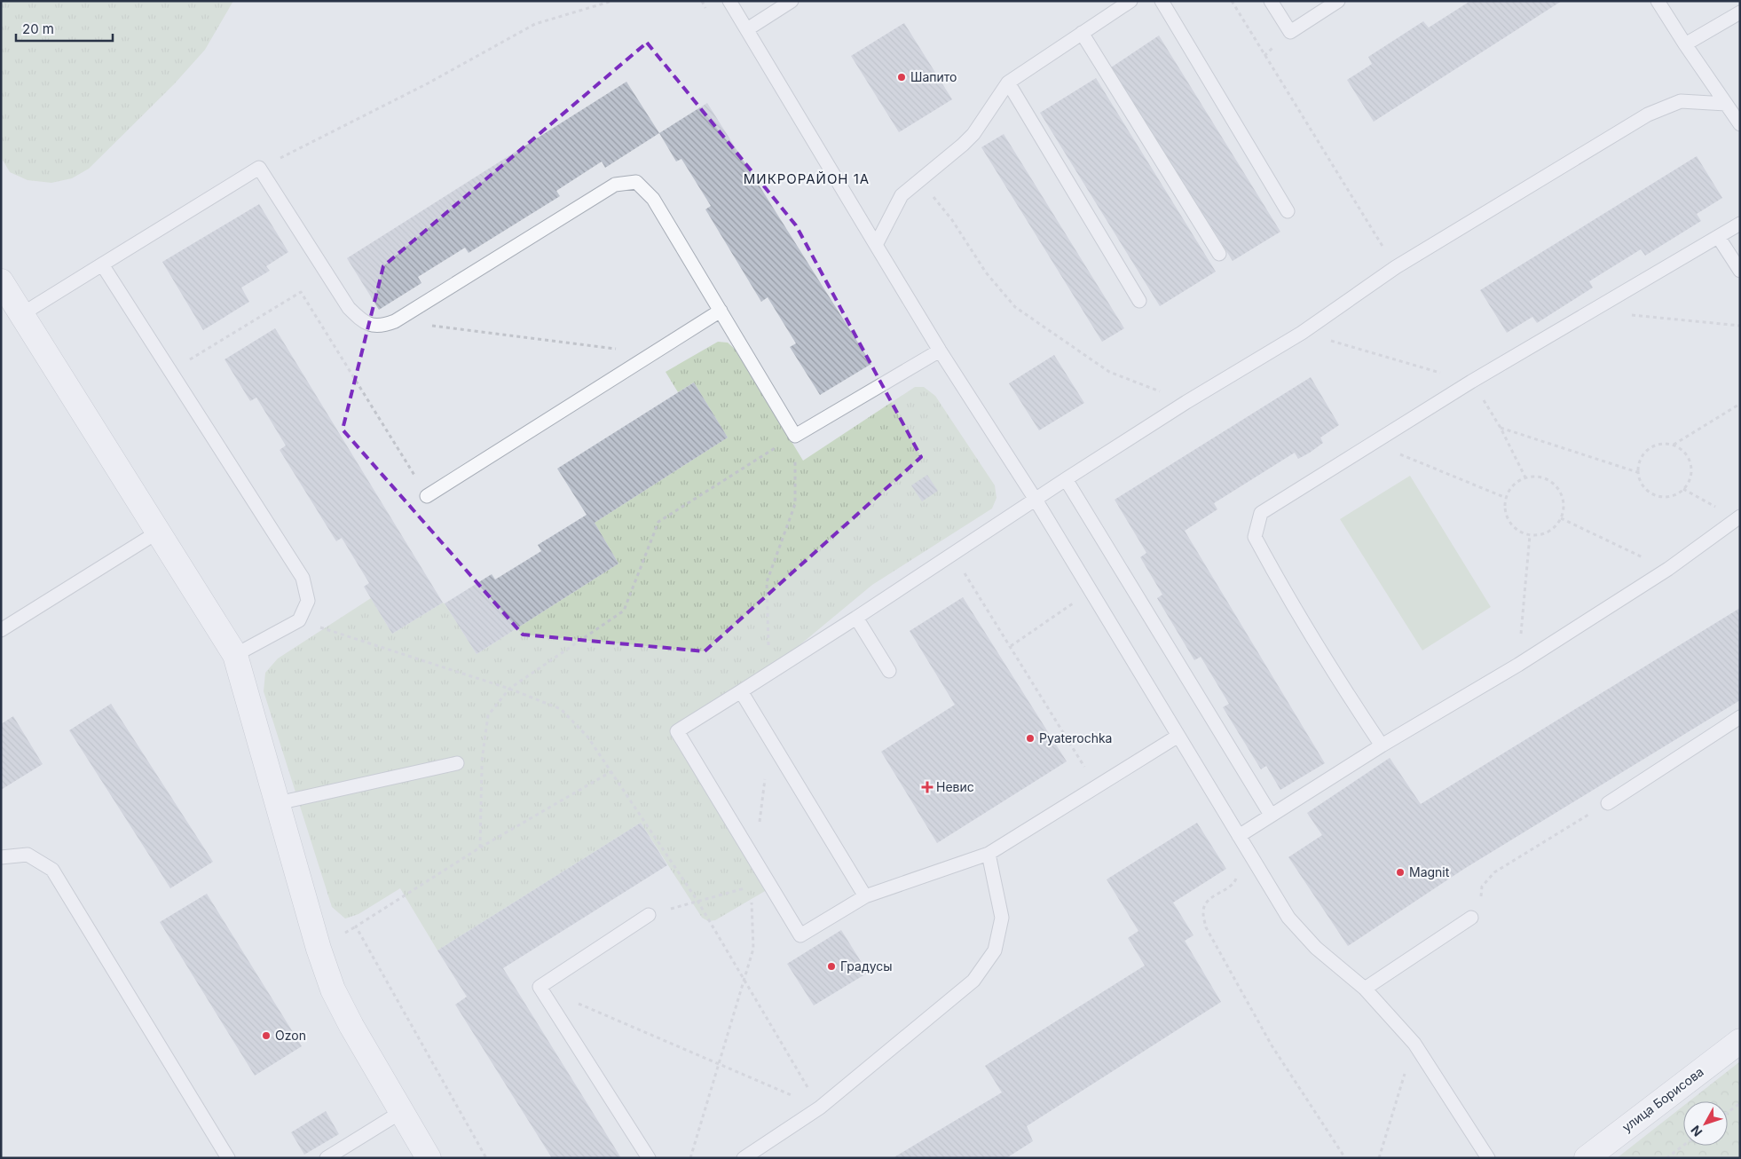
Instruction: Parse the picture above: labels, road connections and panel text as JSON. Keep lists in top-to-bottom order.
{
  "streets": {
    "street": ["улица Борисова"]
  },
  "districts": ["МИКРОРАЙОН 1А"],
  "places": {
    "other": [
      "Шапито",
      "Pyaterochka",
      "Magnit",
      "Градусы",
      "Ozon"
    ],
    "health": ["Невис"]
  },
  "scale_bar": "20 m",
  "north": "bottom left"
}
